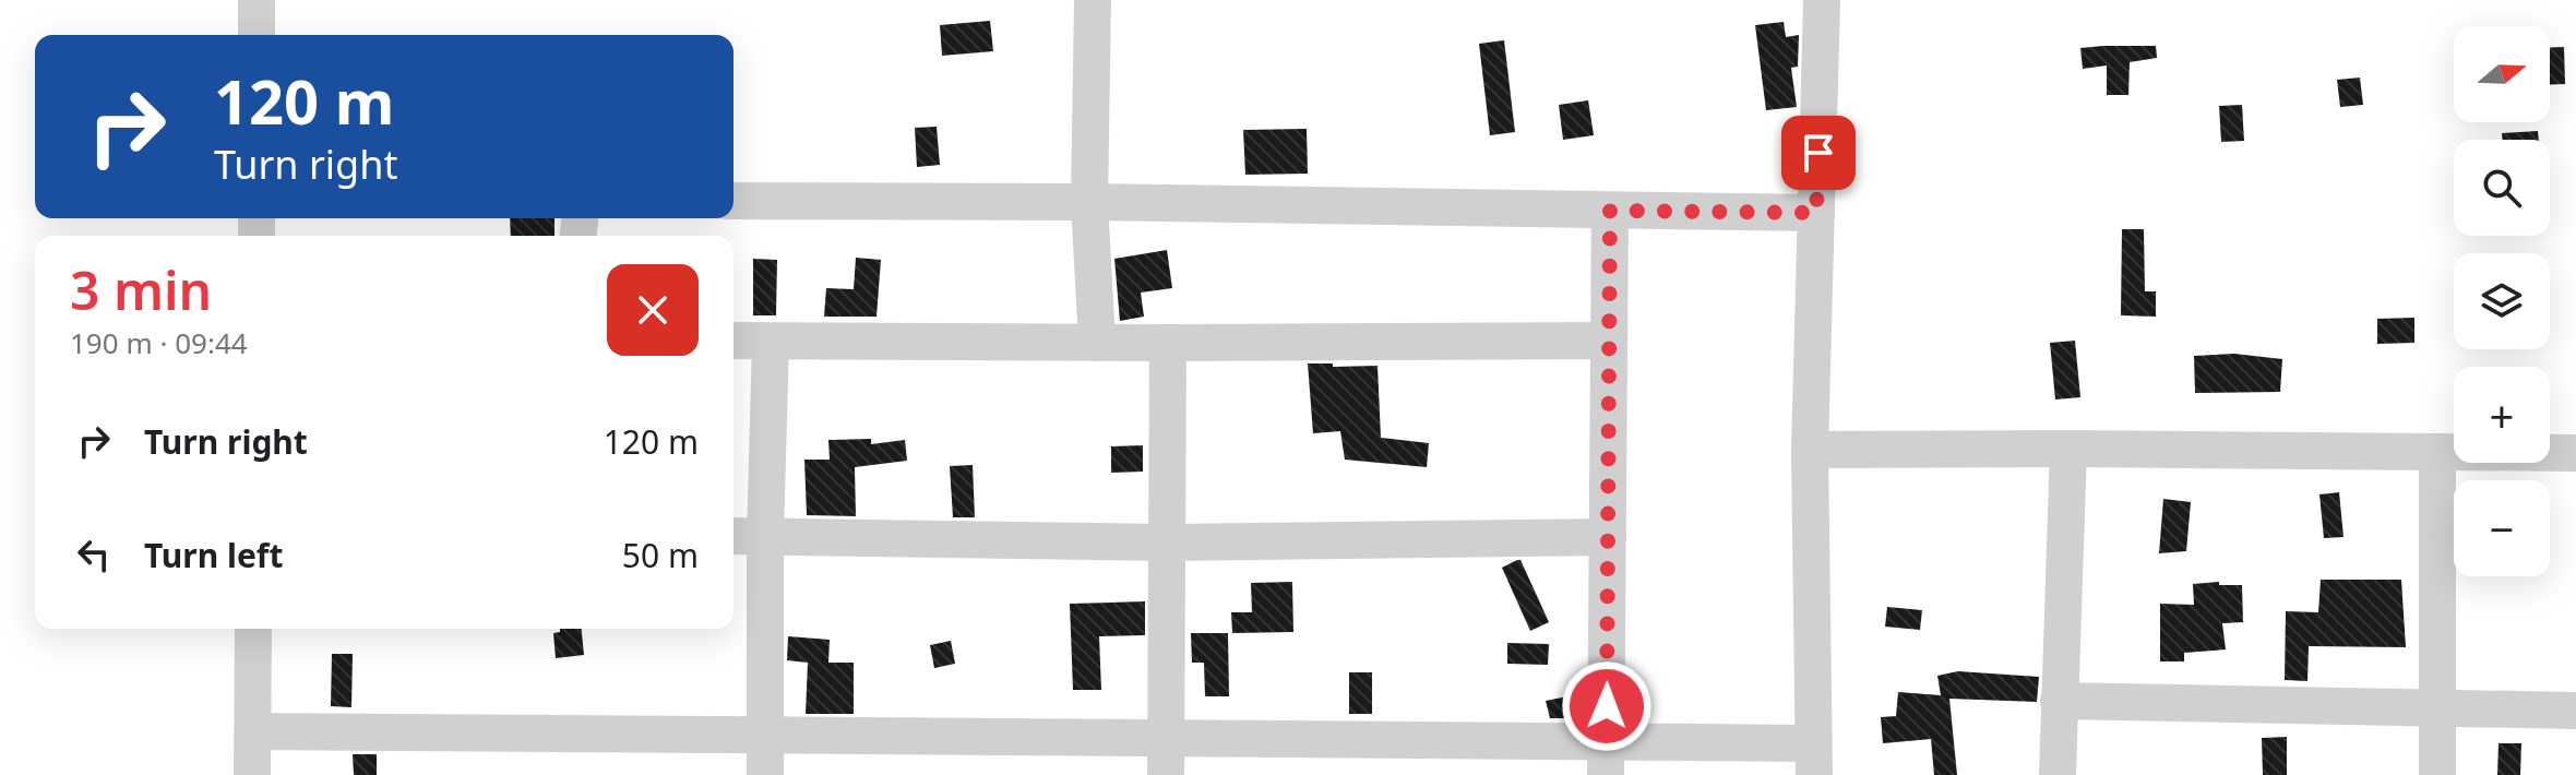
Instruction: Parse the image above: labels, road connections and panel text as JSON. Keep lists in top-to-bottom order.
{
  "north": "right",
  "page": {
    "map_buttons": ["+", "−"],
    "turn": ["120 m", "Turn right"],
    "heading": ["3 min", "190 m · 09:44"],
    "list": [
      {
        "name": "Turn right",
        "value": "120 m"
      },
      {
        "name": "Turn left",
        "value": "50 m"
      }
    ]
  }
}
